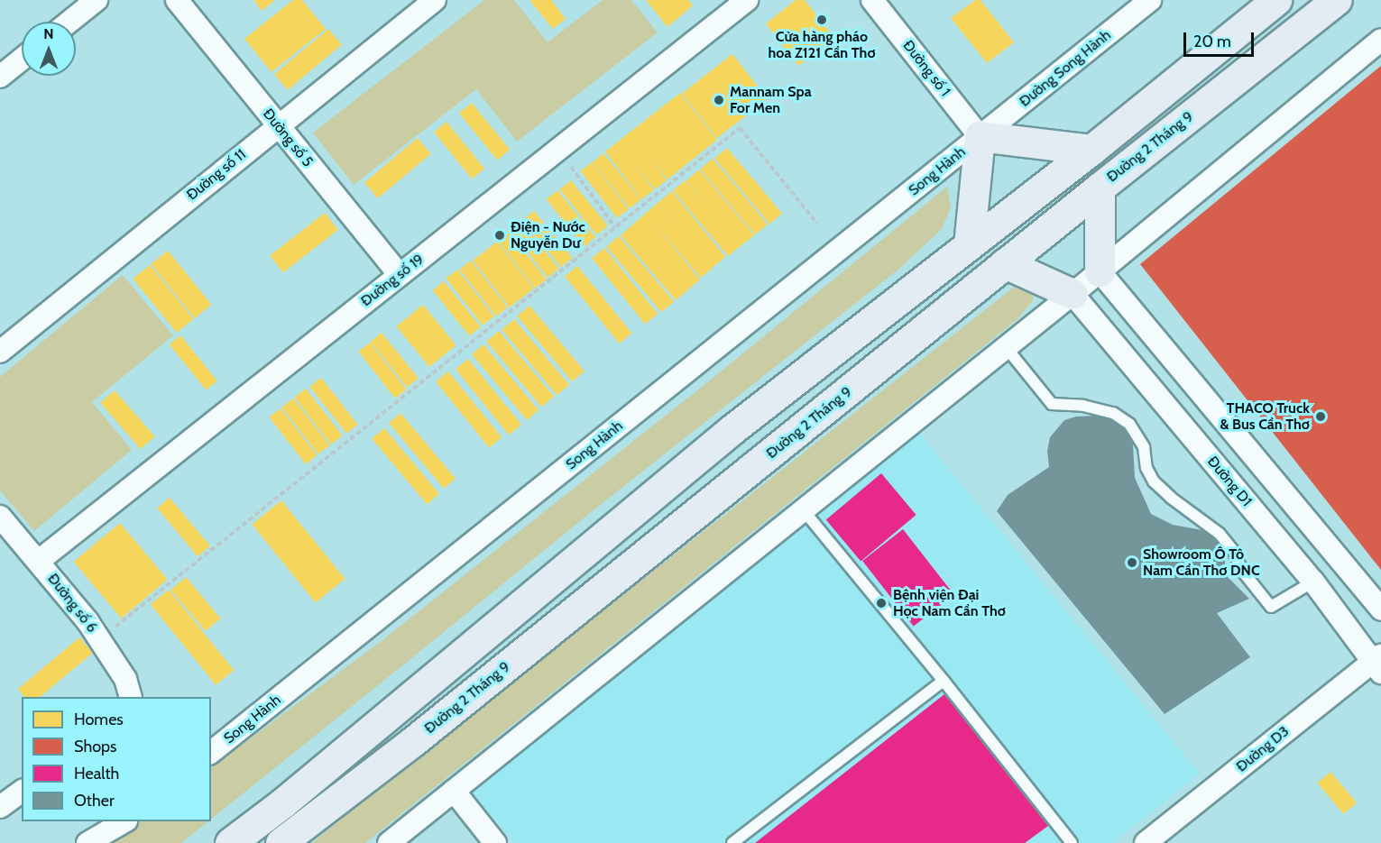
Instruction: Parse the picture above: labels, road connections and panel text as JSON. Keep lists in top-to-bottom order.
{
  "streets": {
    "highway": ["Đường 2 Tháng 9"],
    "street": [
      "Đường số 1",
      "Đường Song Hành",
      "Đường số 5",
      "Song Hành",
      "Đường số 11",
      "Đường số 19",
      "Đường D1",
      "Đường số 6",
      "Đường D3"
    ]
  },
  "crossings": [
    ["Đường số 1", "Đường Song Hành"],
    ["Đường số 1", "Song Hành"],
    ["Đường Song Hành", "Song Hành"],
    ["Đường số 5", "Đường số 11"],
    ["Đường số 5", "Đường số 19"],
    ["Đường số 19", "Đường số 6"],
    ["Đường D1", "Đường D3"]
  ],
  "places": [
    "Cửa hàng pháo hoa Z121 Cần Thơ",
    "Mannam Spa For Men",
    "Điện - Nước Nguyễn Dư",
    "THACO Truck & Bus Cần Thơ",
    "Showroom Ô Tô Nam Cần Thơ DNC",
    "Bệnh viện Đại Học Nam Cần Thơ"
  ],
  "legend": [
    "Homes",
    "Shops",
    "Health",
    "Other"
  ],
  "scale_bar": "20 m",
  "north": "top"
}
